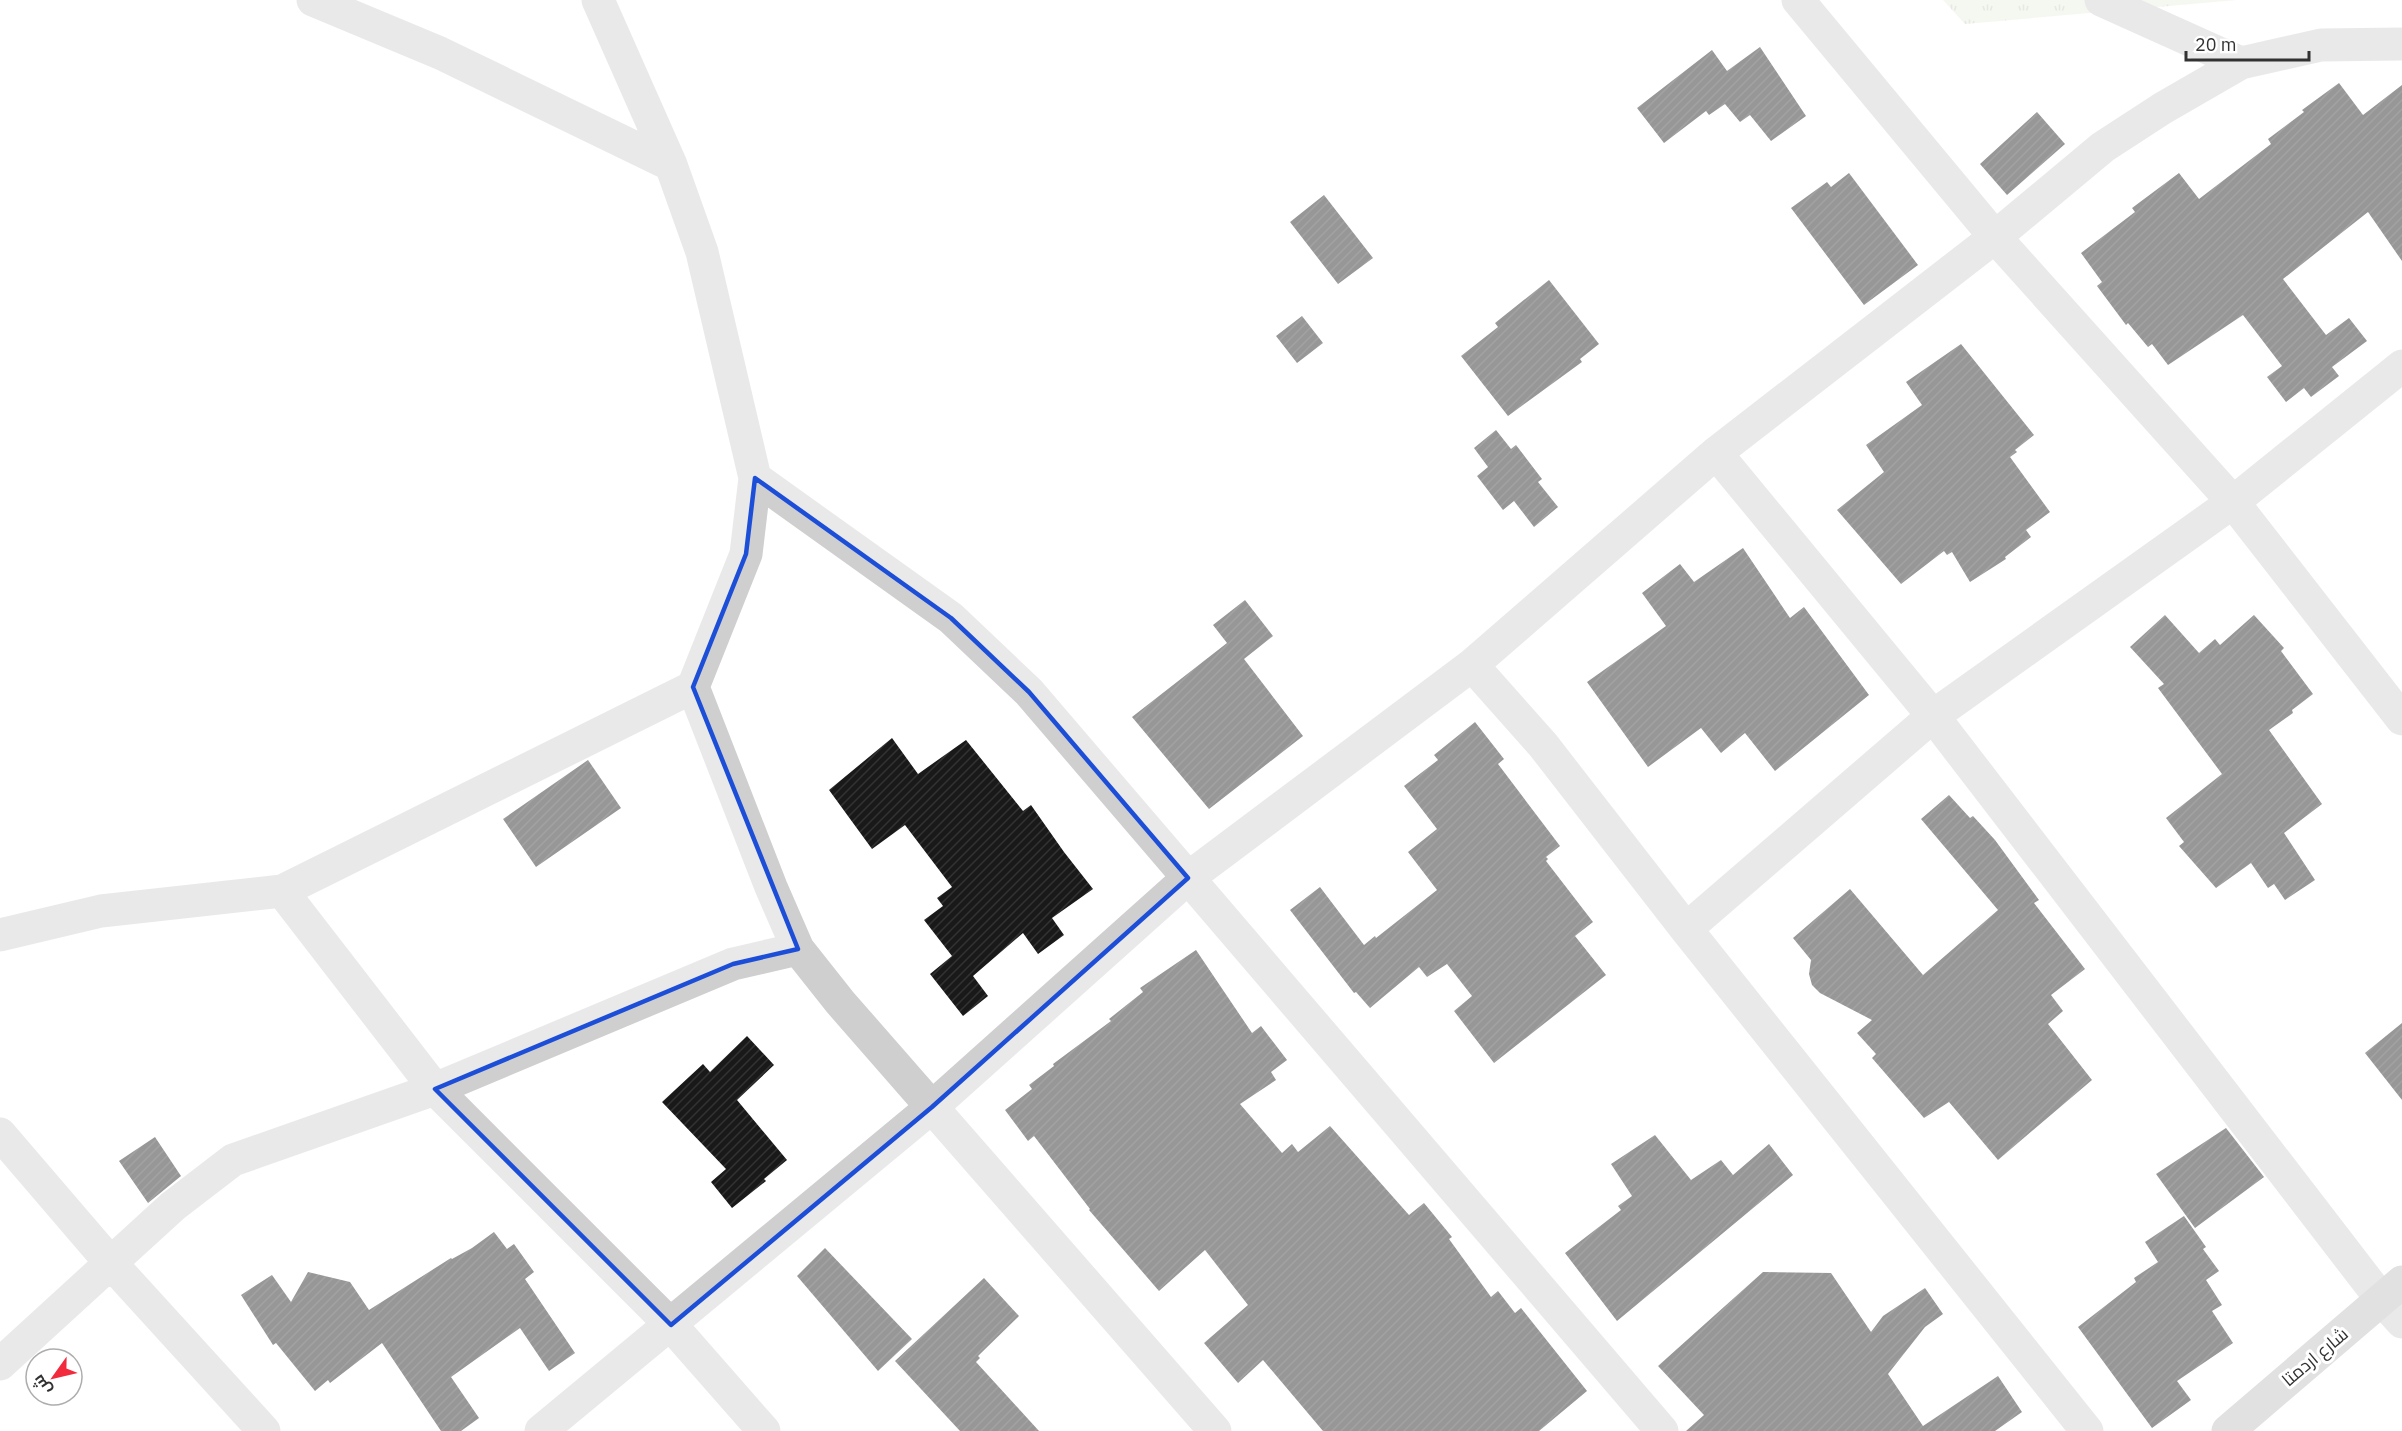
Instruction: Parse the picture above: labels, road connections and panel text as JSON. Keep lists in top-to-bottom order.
{
  "streets": {
    "main road": ["شارع اردمتا"]
  },
  "scale_bar": "20 m",
  "north": "bottom left"
}
